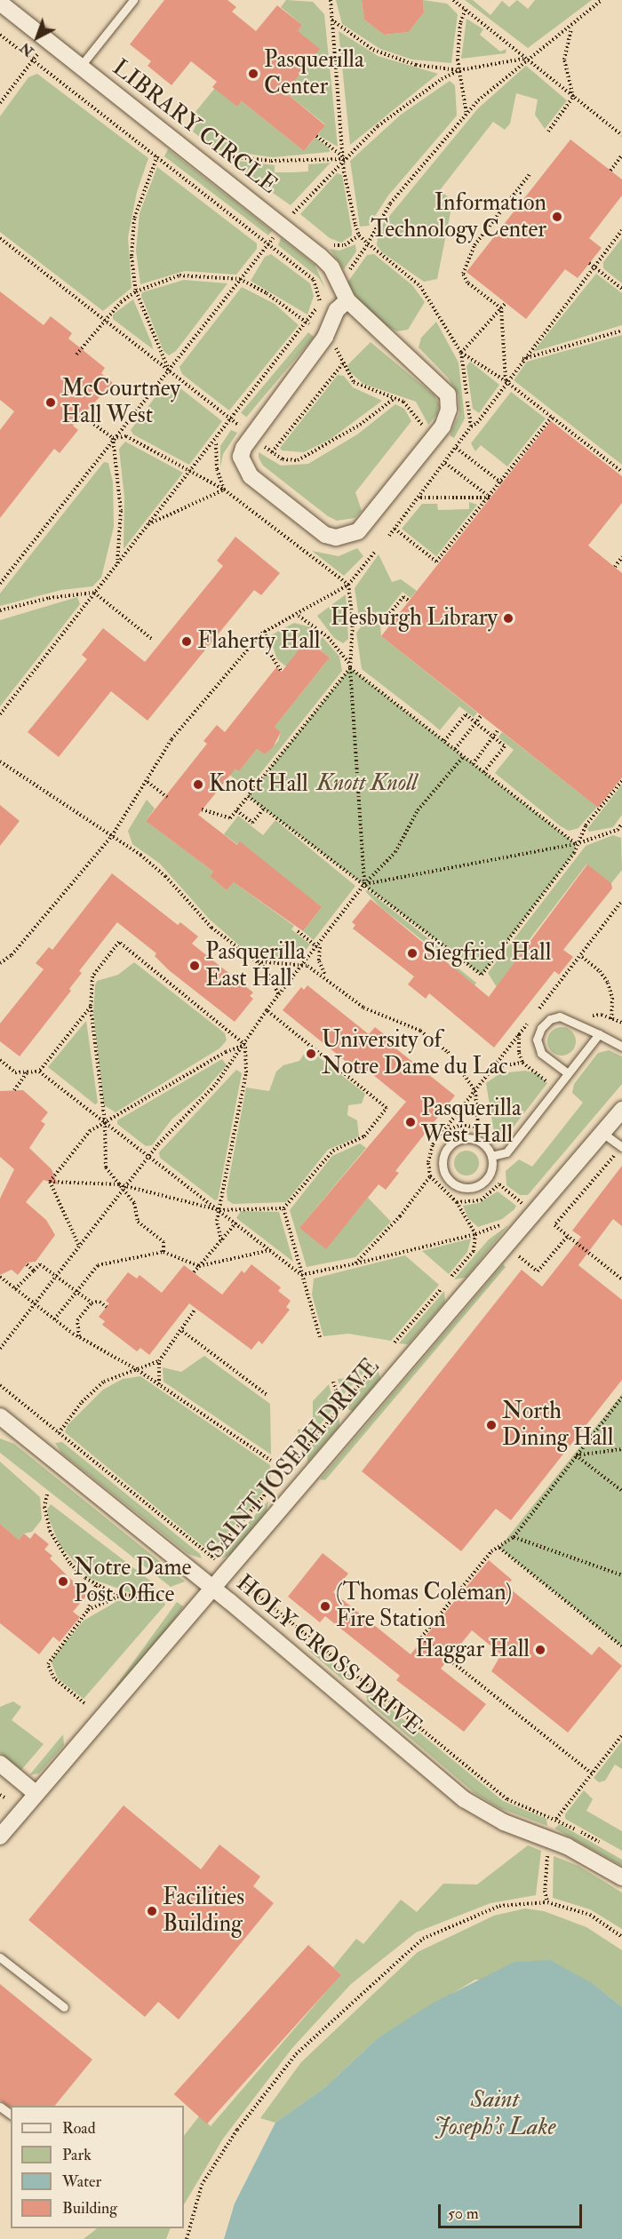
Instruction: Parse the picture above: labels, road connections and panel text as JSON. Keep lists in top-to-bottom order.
{
  "streets": {
    "street": ["LIBRARY CIRCLE", "SAINT JOSEPH DRIVE", "HOLY CROSS DRIVE"]
  },
  "crossings": [
    ["SAINT JOSEPH DRIVE", "HOLY CROSS DRIVE"]
  ],
  "water": ["Saint Joseph's Lake"],
  "parks": ["Knott Knoll"],
  "places": [
    "Pasquerilla Center",
    "Information Technology Center",
    "McCourtney Hall West",
    "Hesburgh Library",
    "Flaherty Hall",
    "Knott Hall",
    "Siegfried Hall",
    "Pasquerilla East Hall",
    "University of Notre Dame du Lac",
    "Pasquerilla West Hall",
    "North Dining Hall",
    "Notre Dame Post Office",
    "(Thomas Coleman) Fire Station",
    "Haggar Hall",
    "Facilities Building"
  ],
  "legend": [
    "Road",
    "Park",
    "Water",
    "Building"
  ],
  "scale_bar": "50 m",
  "north": "bottom left"
}
